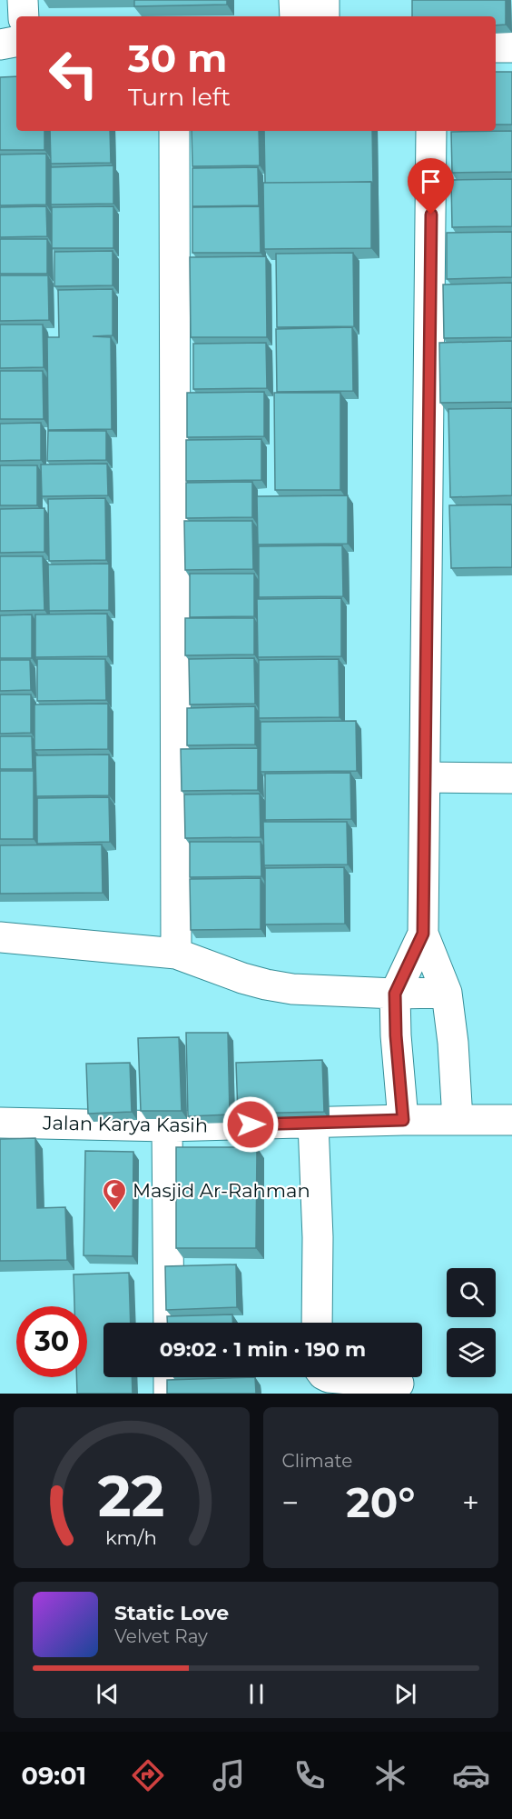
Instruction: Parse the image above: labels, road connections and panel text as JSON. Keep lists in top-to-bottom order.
{
  "streets": {
    "street": ["Jalan Karya Kasih"]
  },
  "places": {
    "mosque": ["Masjid Ar-Rahman"]
  },
  "page": {
    "turn": ["30 m", "Turn left"],
    "limit": "30",
    "trip": "09:02 · 1 min · 190 m",
    "tile": "Climate",
    "heat": ["−", "20°", "+"],
    "song": ["Static Love", "Velvet Ray"],
    "tabs": "09:01",
    "gauge": ["22", "km/h"]
  }
}
